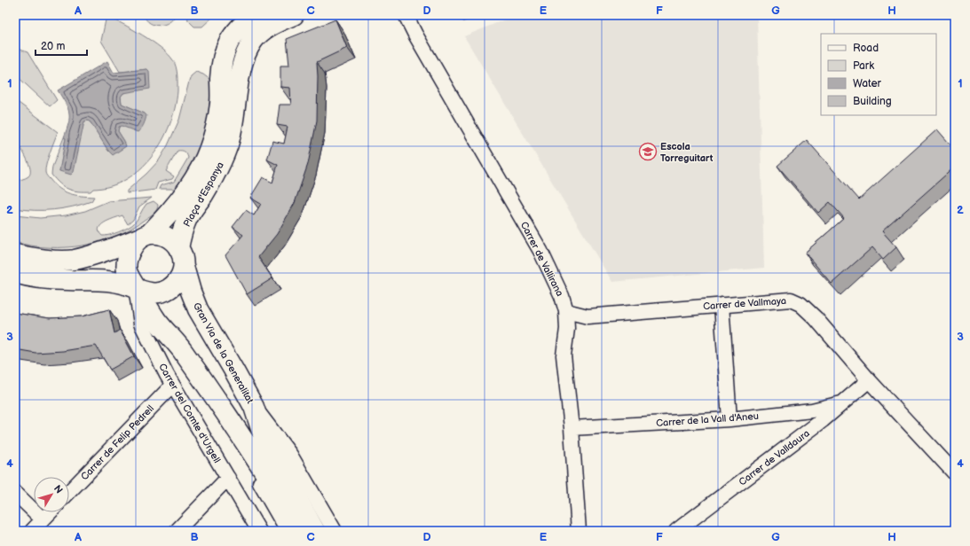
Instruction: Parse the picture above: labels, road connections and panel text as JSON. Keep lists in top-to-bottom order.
{
  "streets": {
    "main road": ["Plaça d'Espanya", "Gran Via de la Generalitat"],
    "street": [
      "Carrer de Vallirana",
      "Carrer de Vallmaya",
      "Carrer del Comte d'Urgell",
      "Carrer de la Vall d'Aneu",
      "Carrer de Felip Pedrell",
      "Carrer de Valldaura"
    ]
  },
  "crossings": [
    ["Plaça d'Espanya", "Gran Via de la Generalitat"],
    ["Plaça d'Espanya", "Carrer del Comte d'Urgell"],
    ["Carrer de Vallirana", "Carrer de Vallmaya"],
    ["Carrer de Vallirana", "Carrer de la Vall d'Aneu"],
    ["Carrer de Vallmaya", "Carrer de Valldaura"],
    ["Gran Via de la Generalitat", "Carrer del Comte d'Urgell"],
    ["Carrer del Comte d'Urgell", "Carrer de Felip Pedrell"],
    ["Carrer de la Vall d'Aneu", "Carrer de Valldaura"]
  ],
  "places": {
    "school or university": ["Escola Torreguitart"]
  },
  "legend": [
    "Road",
    "Park",
    "Water",
    "Building"
  ],
  "scale_bar": "20 m",
  "north": "top right",
  "grid": {
    "columns": [
      "A",
      "B",
      "C",
      "D",
      "E",
      "F",
      "G",
      "H"
    ],
    "rows": [
      "1",
      "2",
      "3",
      "4"
    ]
  }
}
